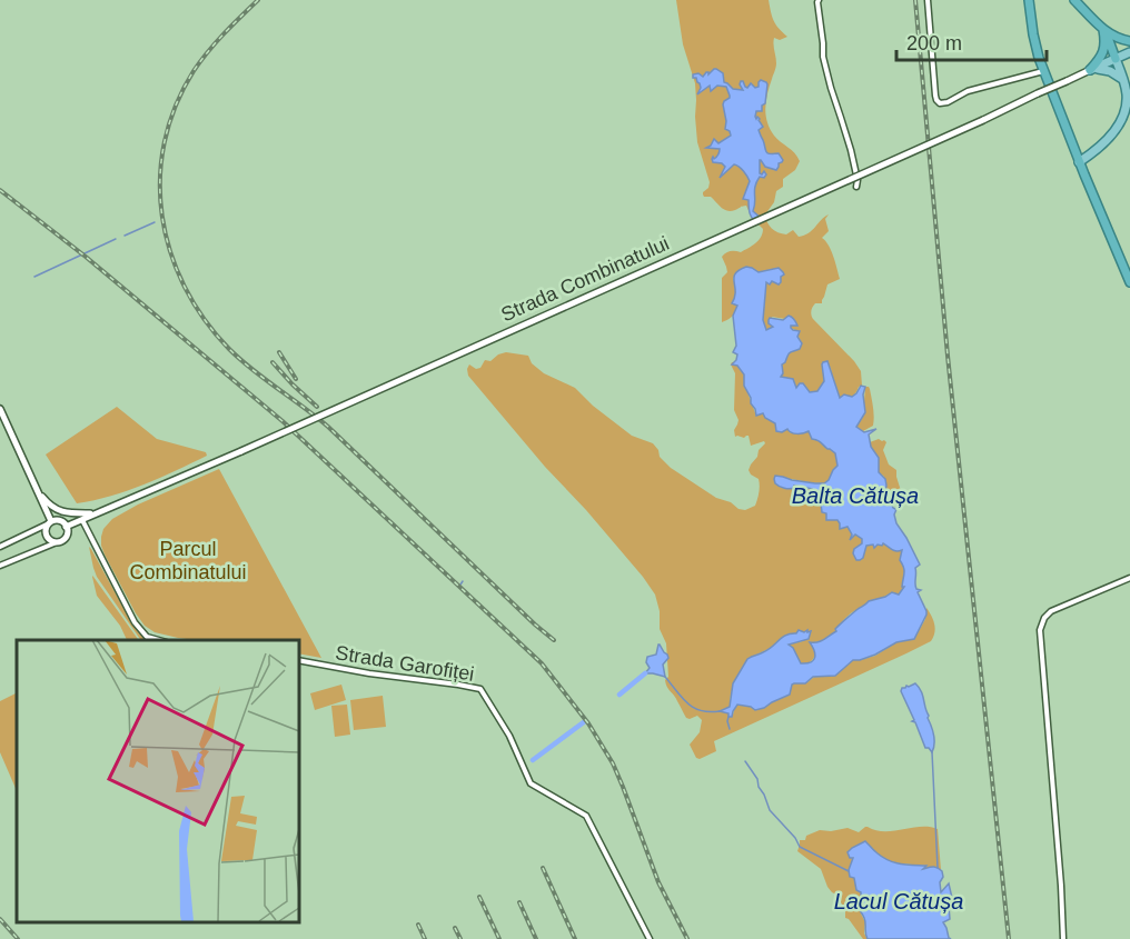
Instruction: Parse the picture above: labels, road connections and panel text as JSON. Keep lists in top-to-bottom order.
{
  "streets": {
    "main road": ["Strada Combinatului"],
    "street": ["Strada Garofiței"]
  },
  "water": ["Balta Cătușa", "Lacul Cătușa"],
  "parks": ["Parcul Combinatului"],
  "scale_bar": "200 m"
}
